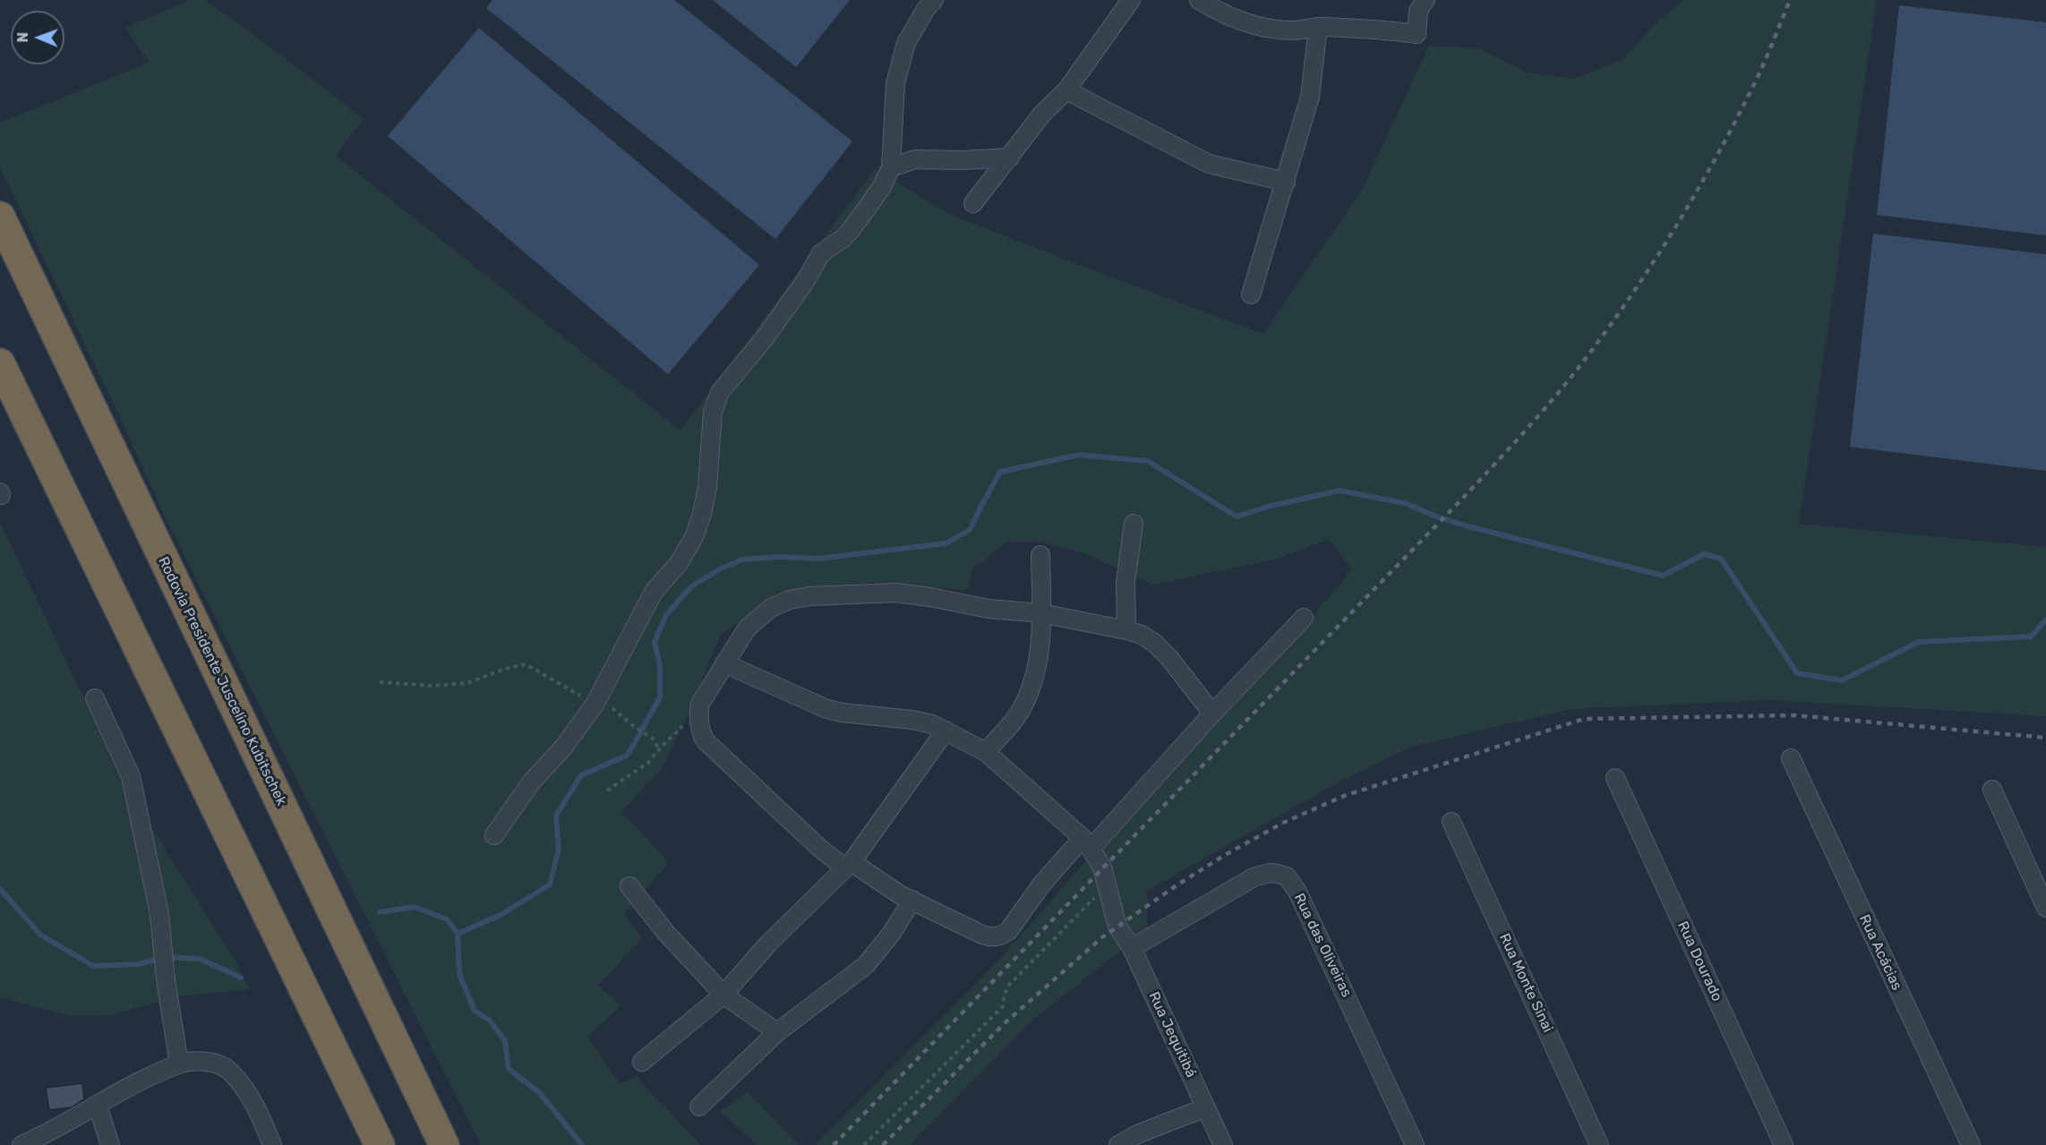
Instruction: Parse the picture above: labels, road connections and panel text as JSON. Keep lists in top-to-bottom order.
{
  "streets": {
    "highway": ["Rodovia Presidente Juscelino Kubitschek"],
    "street": [
      "Rua das Oliveiras",
      "Rua Acácias",
      "Rua Dourado",
      "Rua Monte Sinai",
      "Rua Jequitibá"
    ]
  },
  "crossings": [
    ["Rua das Oliveiras", "Rua Jequitibá"]
  ],
  "north": "left"
}
